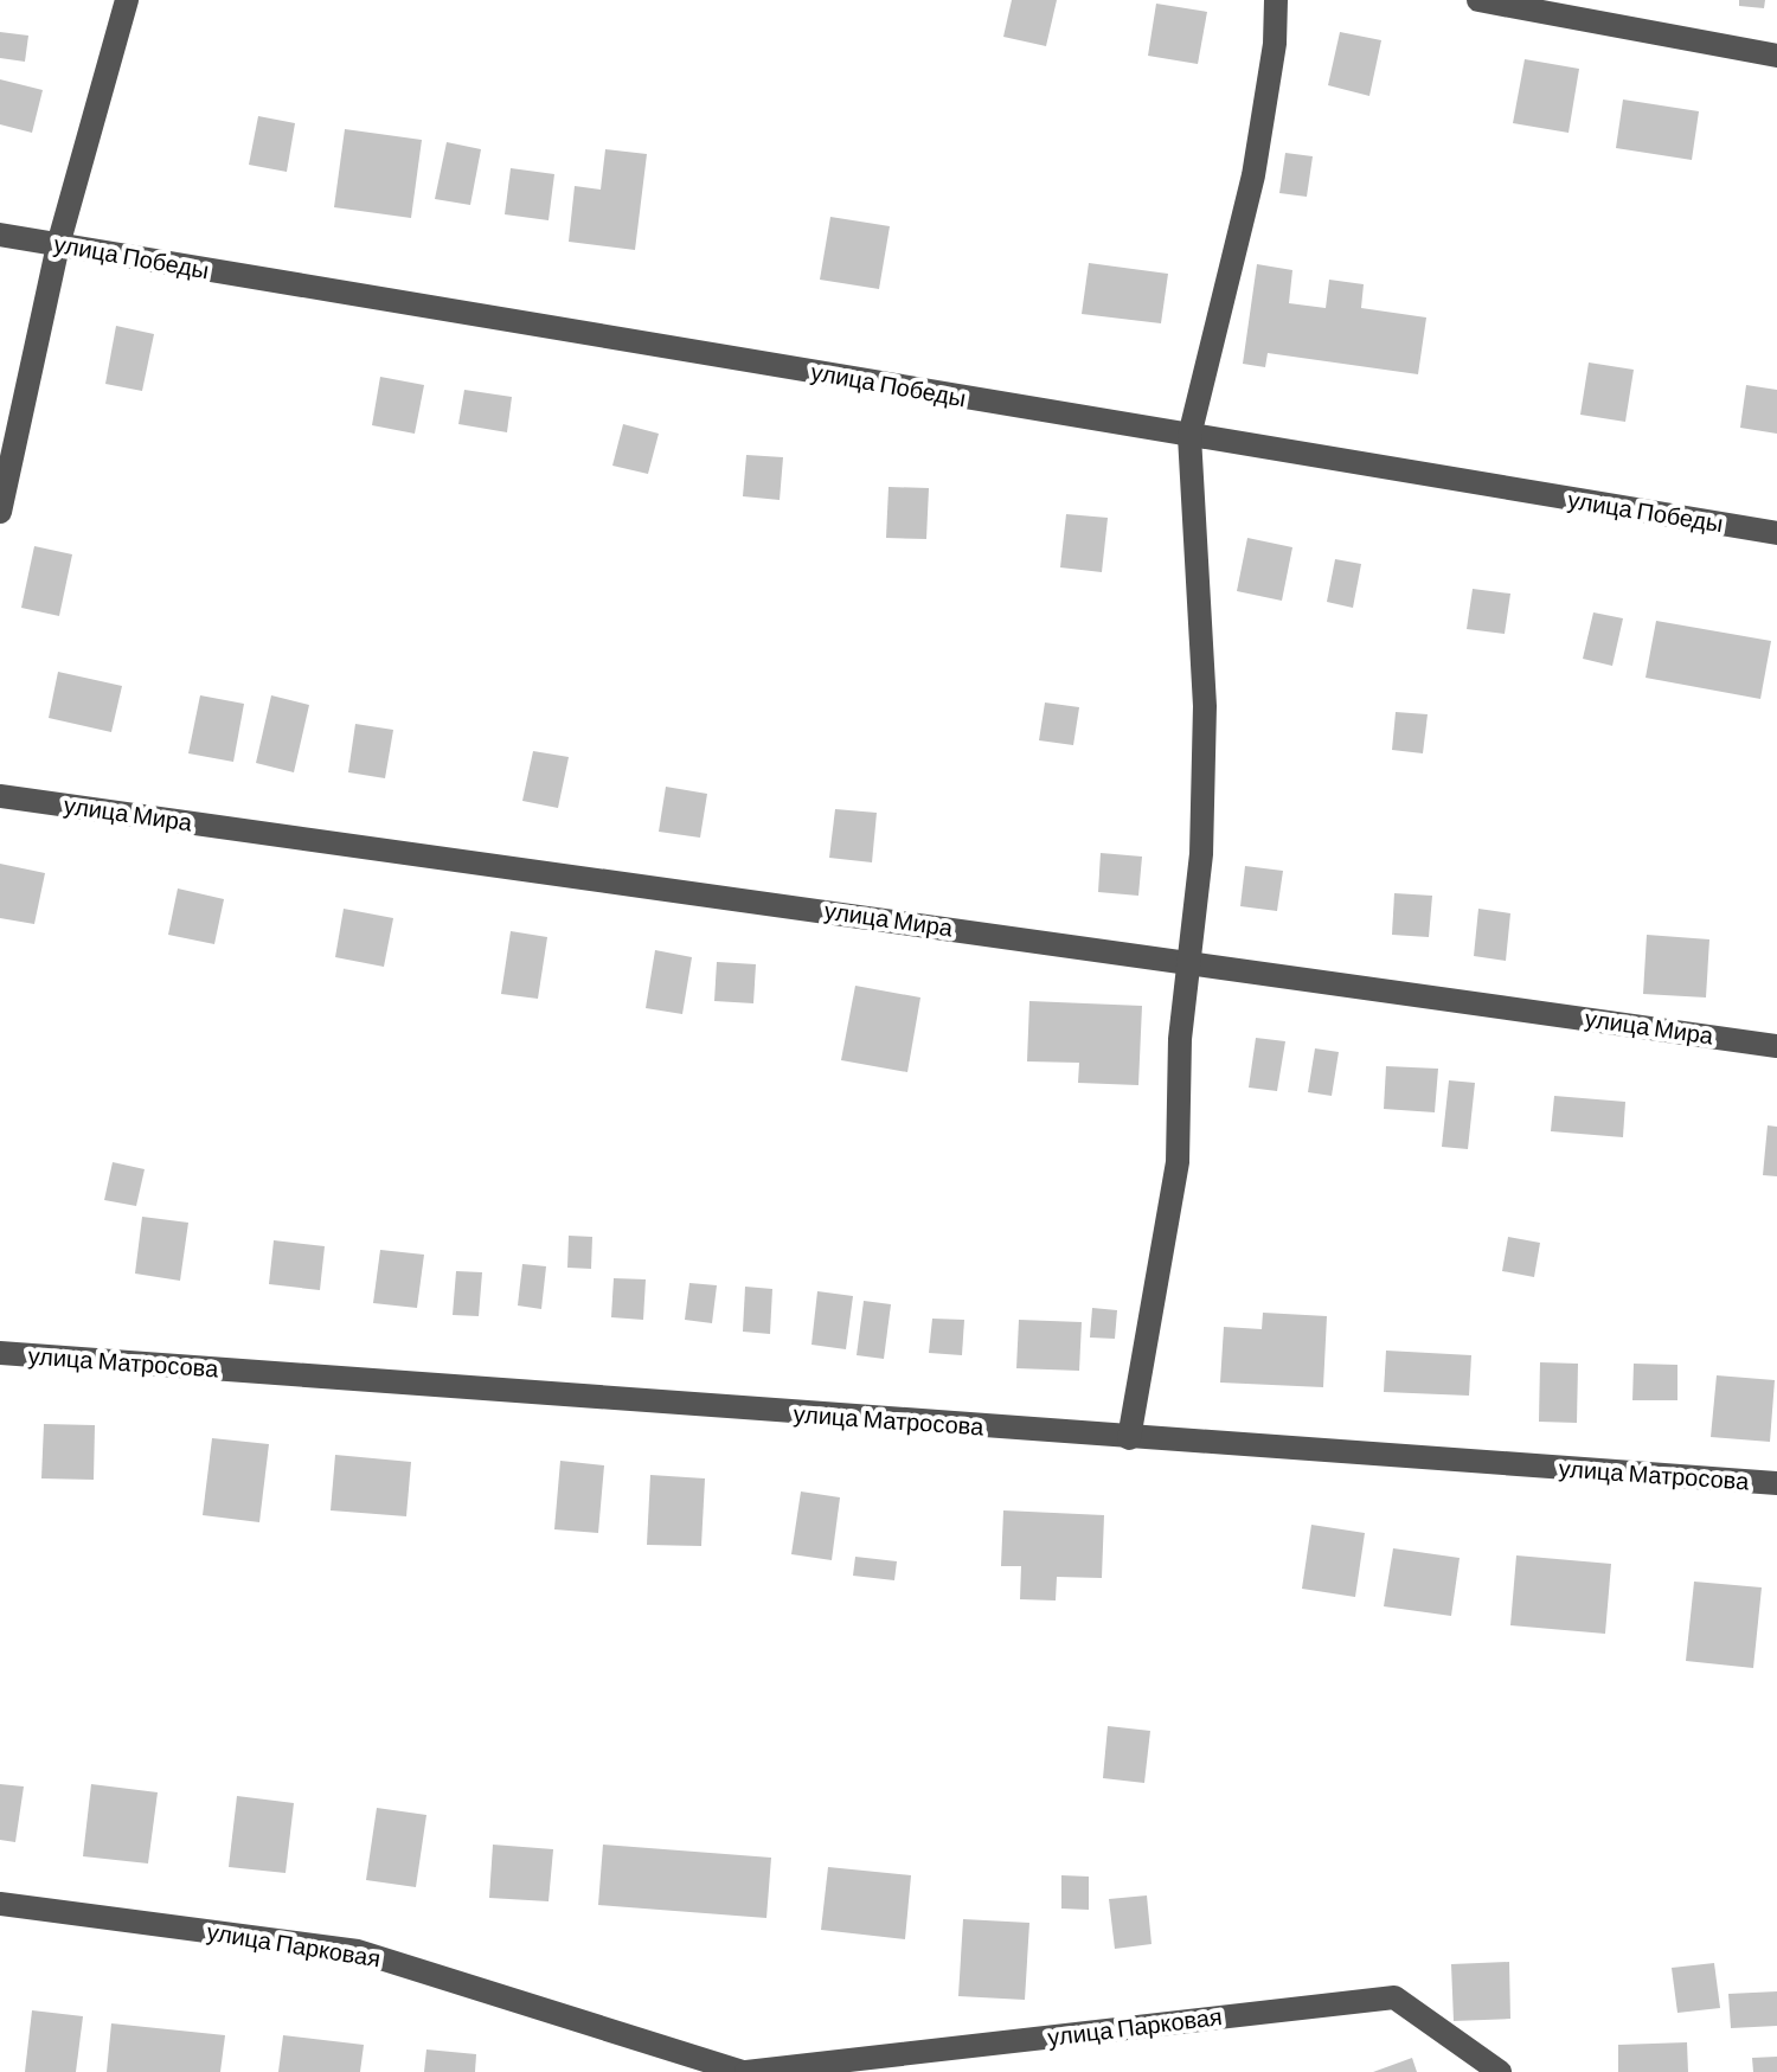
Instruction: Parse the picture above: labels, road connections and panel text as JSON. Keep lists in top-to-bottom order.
{
  "streets": {
    "street": [
      "улица Победы",
      "улица Мира",
      "улица Матросова",
      "улица Парковая"
    ]
  }
}
